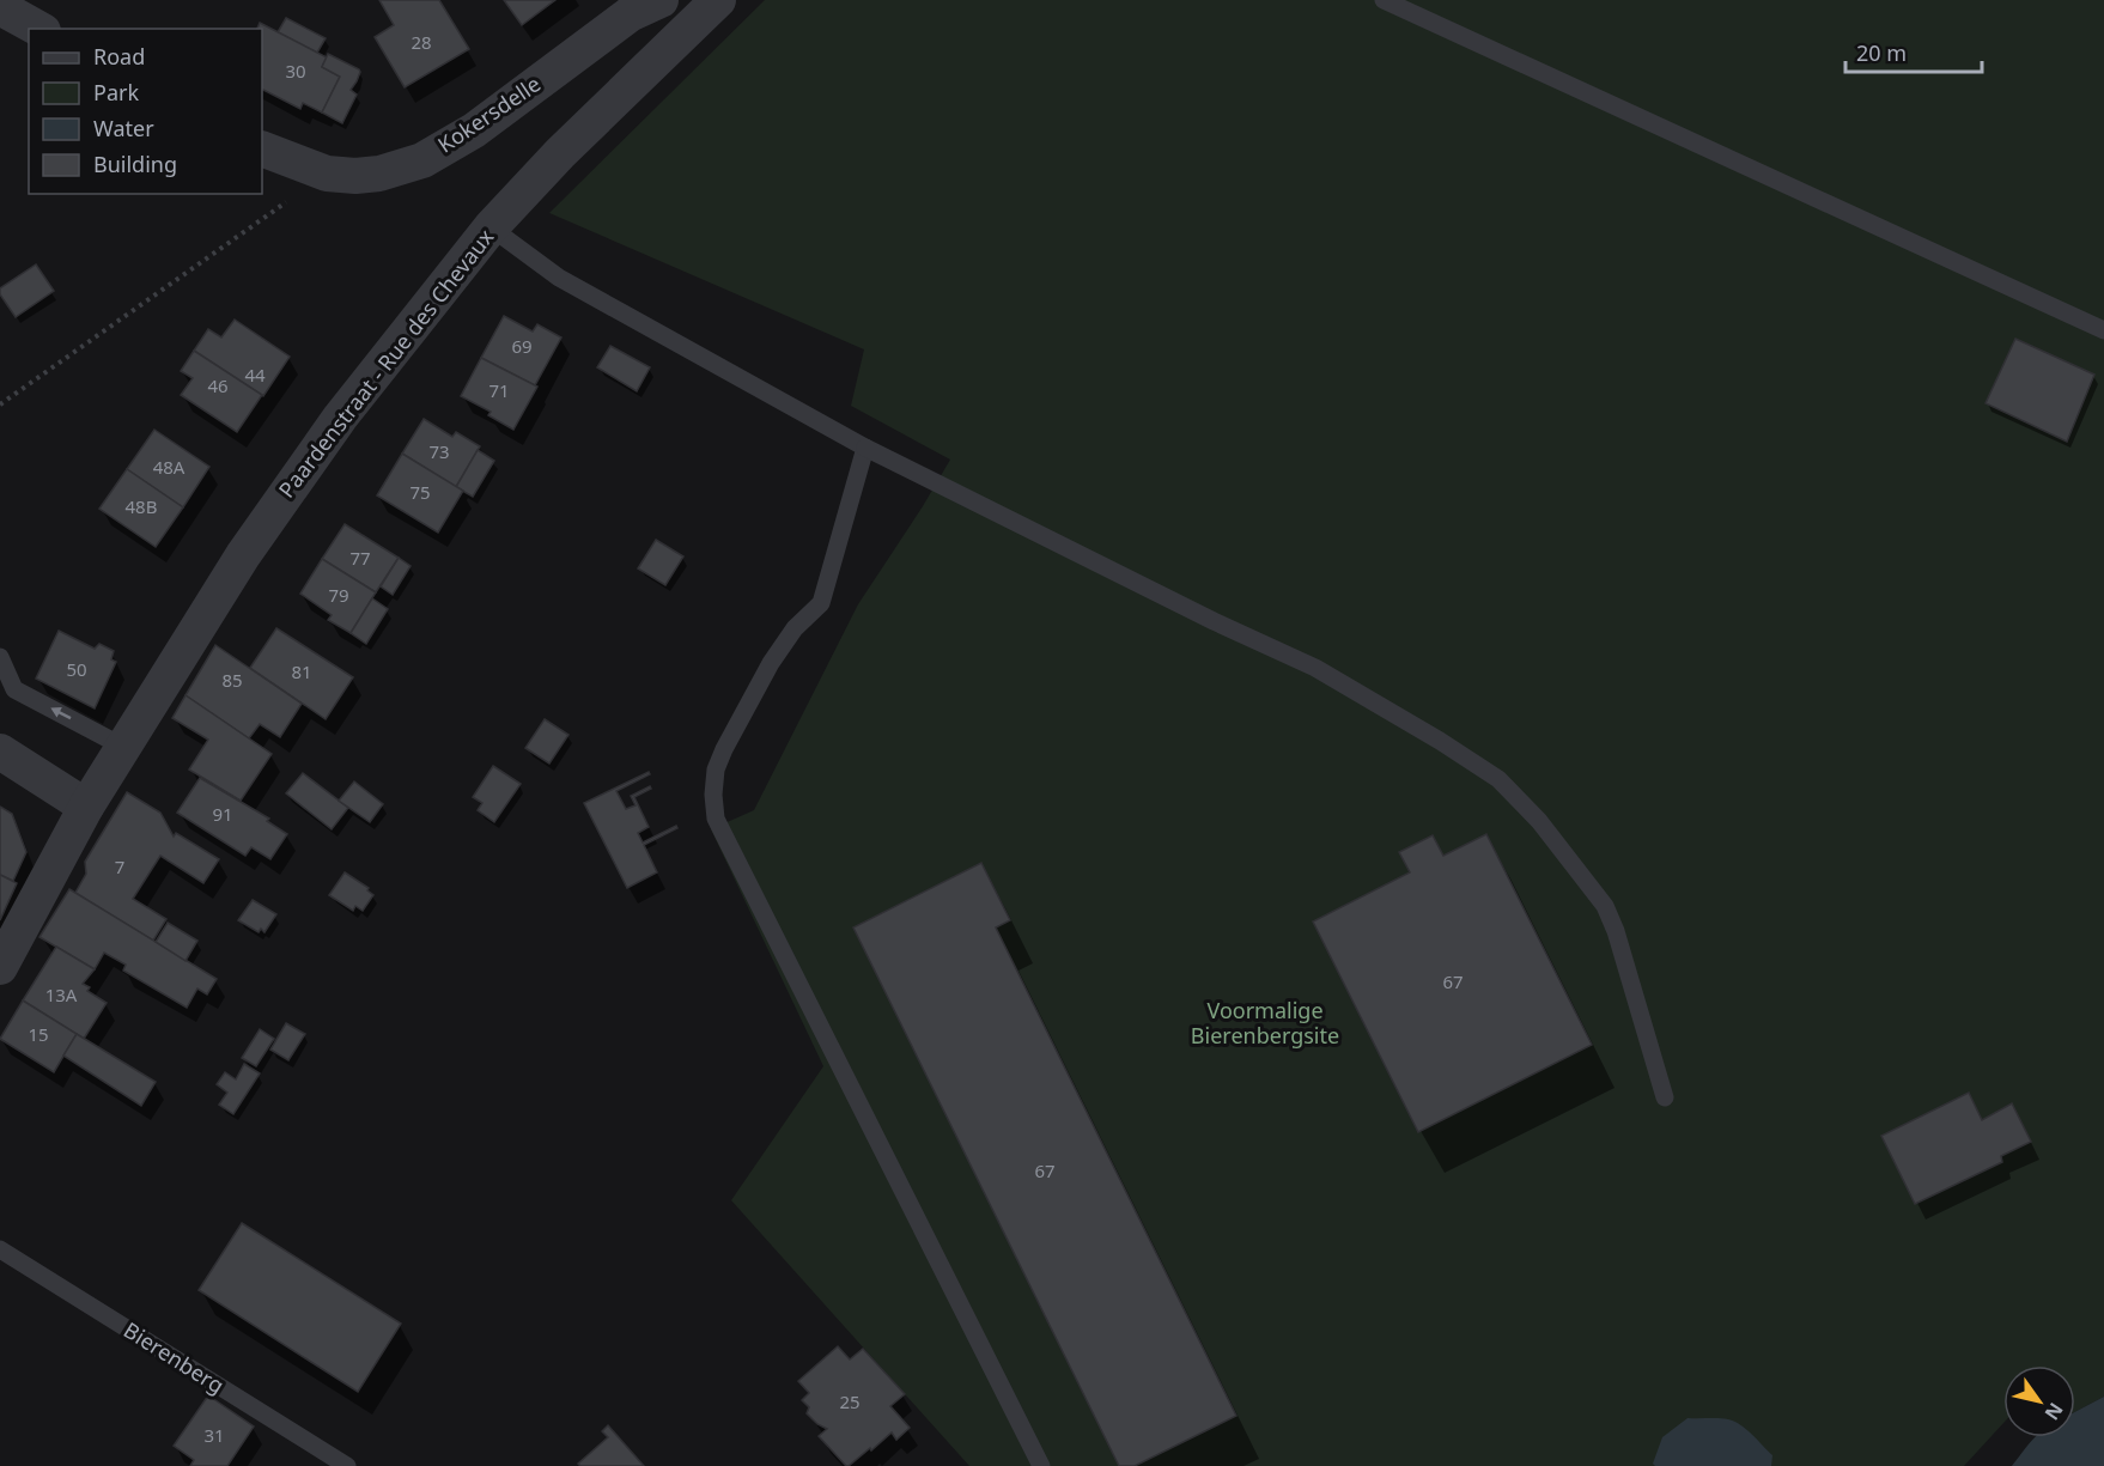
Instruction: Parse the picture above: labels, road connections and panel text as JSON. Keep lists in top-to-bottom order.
{
  "streets": {
    "street": ["Kokersdelle", "Paardenstraat - Rue des Chevaux"],
    "lane": ["Bierenberg"]
  },
  "parks": ["Voormalige Bierenbergsite"],
  "house_numbers": [
    "28",
    "30",
    "69",
    "44",
    "46",
    "71",
    "73",
    "48A",
    "75",
    "48B",
    "77",
    "79",
    "50",
    "81",
    "85",
    "91",
    "7",
    "67",
    "13A",
    "15",
    "67",
    "25",
    "31"
  ],
  "legend": [
    "Road",
    "Park",
    "Water",
    "Building"
  ],
  "scale_bar": "20 m",
  "north": "bottom right"
}
